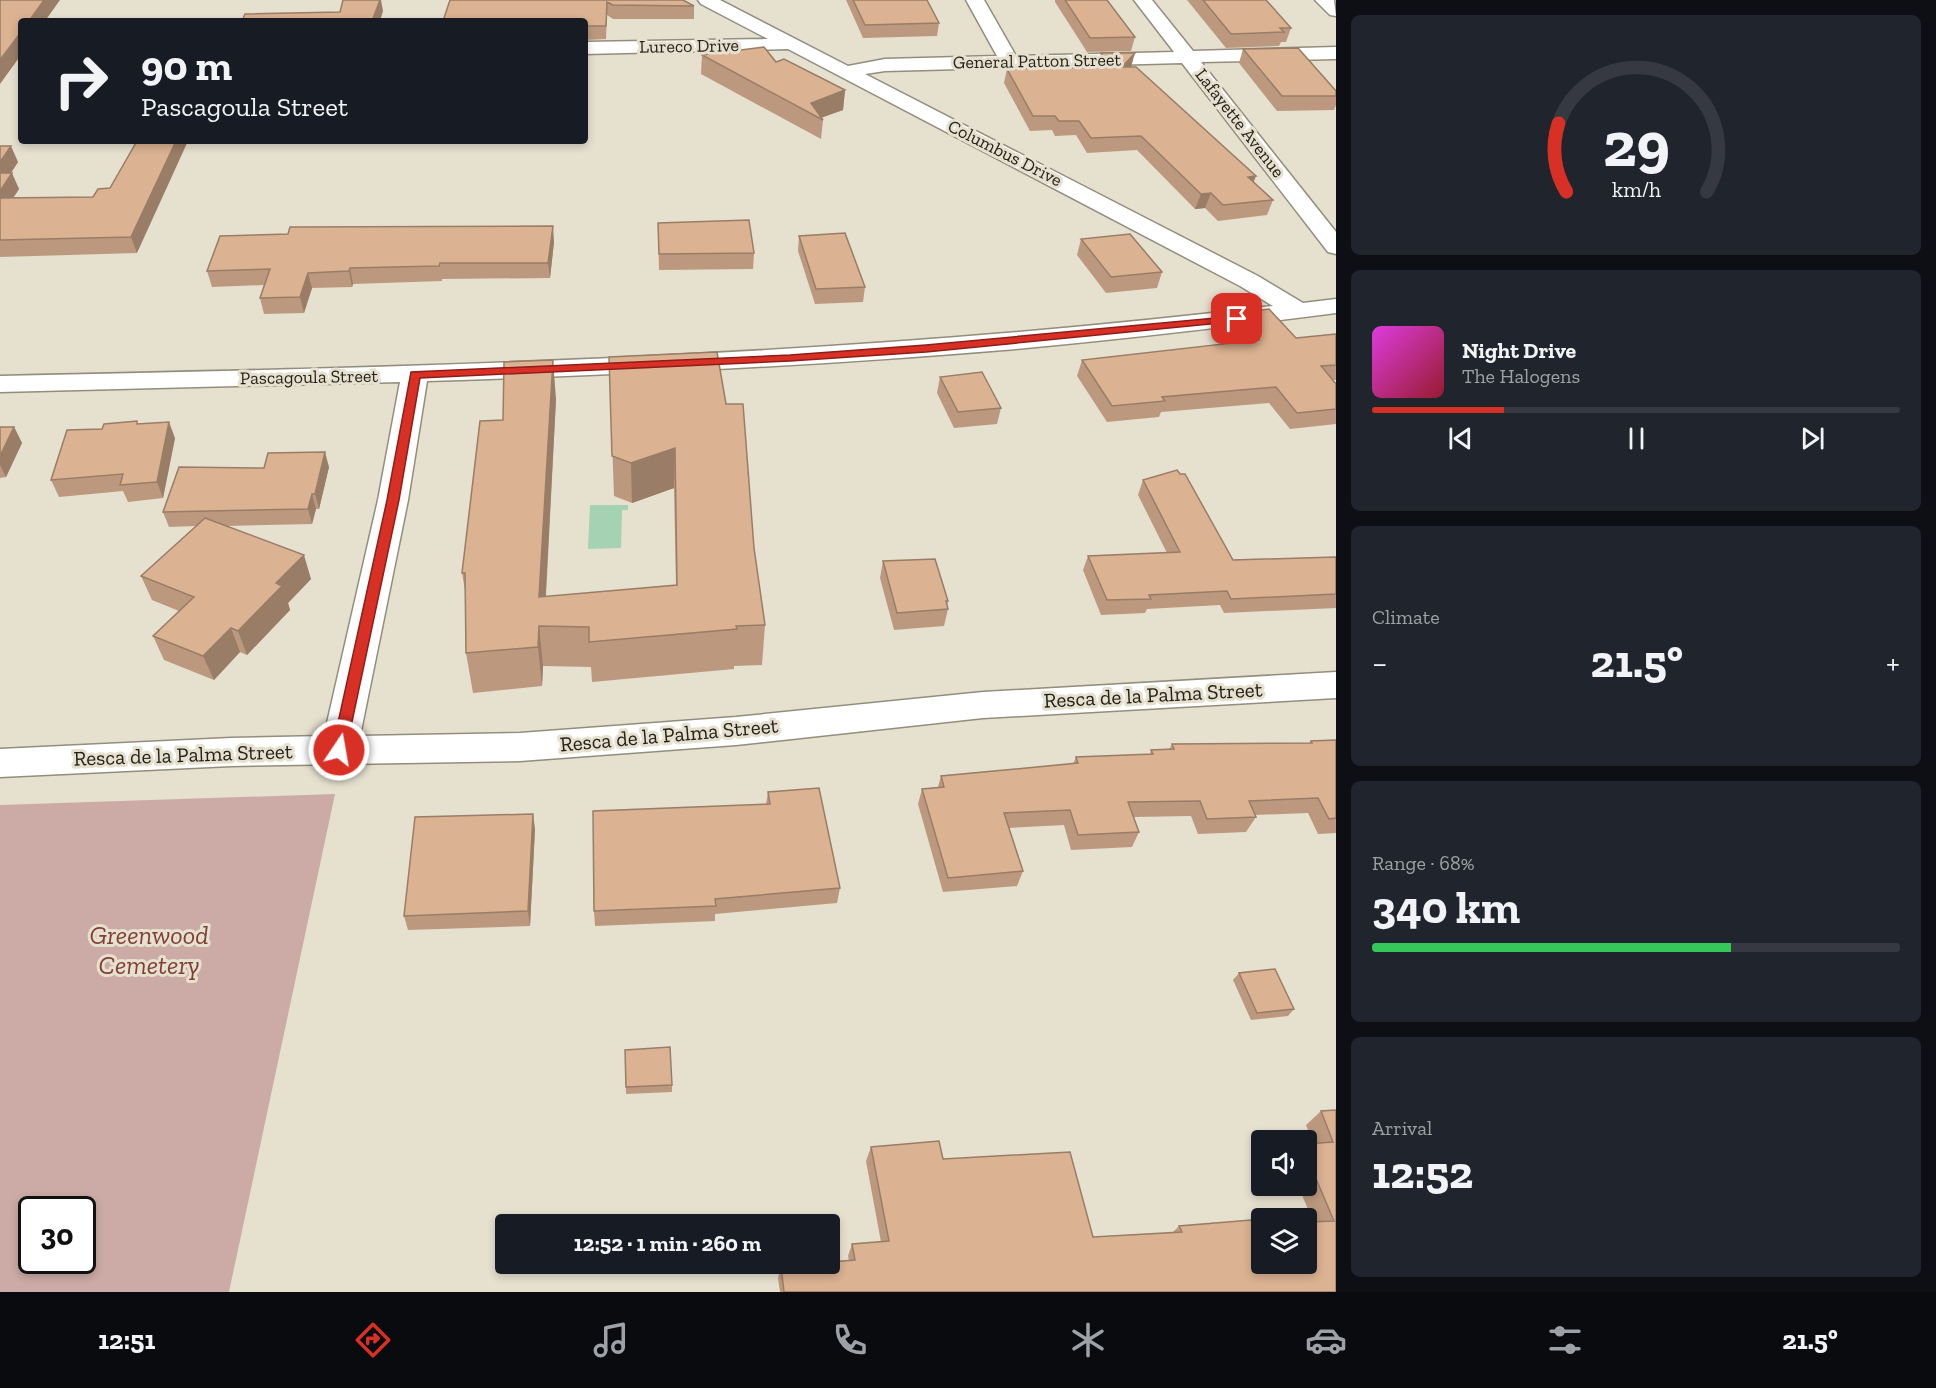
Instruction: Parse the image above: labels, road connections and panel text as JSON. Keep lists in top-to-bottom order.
{
  "streets": {
    "street": [
      "Lureco Drive",
      "General Patton Street",
      "Lafayette Avenue",
      "Columbus Drive",
      "Pascagoula Street",
      "Resca de la Palma Street"
    ]
  },
  "crossings": [
    ["Lureco Drive", "Columbus Drive"],
    ["General Patton Street", "Lafayette Avenue"],
    ["General Patton Street", "Columbus Drive"],
    ["Columbus Drive", "Pascagoula Street"]
  ],
  "parks": ["Greenwood Cemetery"],
  "page": {
    "turn": ["90 m", "Pascagoula Street"],
    "song": ["Night Drive", "The Halogens"],
    "tile": [
      "Climate",
      ["Range · 68%", "340 km"],
      ["Arrival", "12:52"]
    ],
    "heat": ["−", "21.5°", "+"],
    "limit": "30",
    "trip": "12:52 · 1 min · 260 m",
    "tabs": ["12:51", "21.5°"],
    "gauge": ["29", "km/h"]
  }
}
